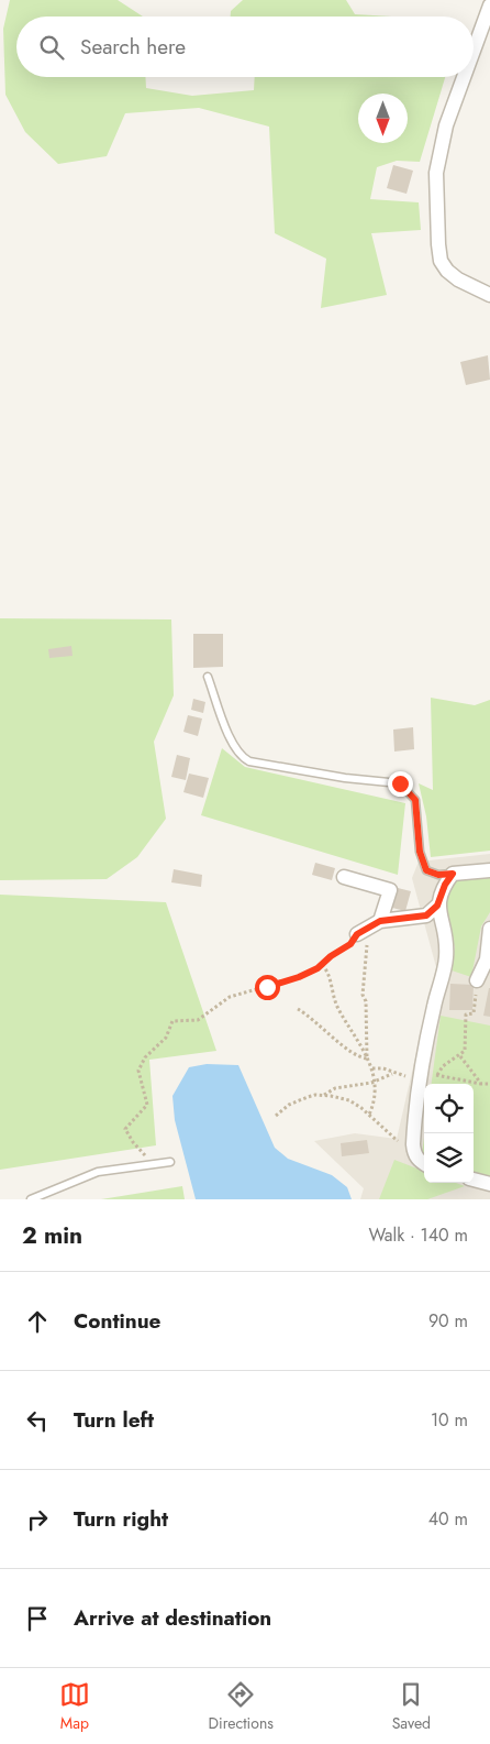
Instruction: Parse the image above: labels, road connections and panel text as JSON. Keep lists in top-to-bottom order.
{
  "north": "bottom",
  "page": {
    "search": "Search here",
    "heading": ["2 min", "Walk · 140 m"],
    "list": [
      ["Continue", "90 m"],
      ["Turn left", "10 m"],
      ["Turn right", "40 m"],
      "Arrive at destination"
    ],
    "nav": ["Map", "Directions", "Saved"]
  }
}
